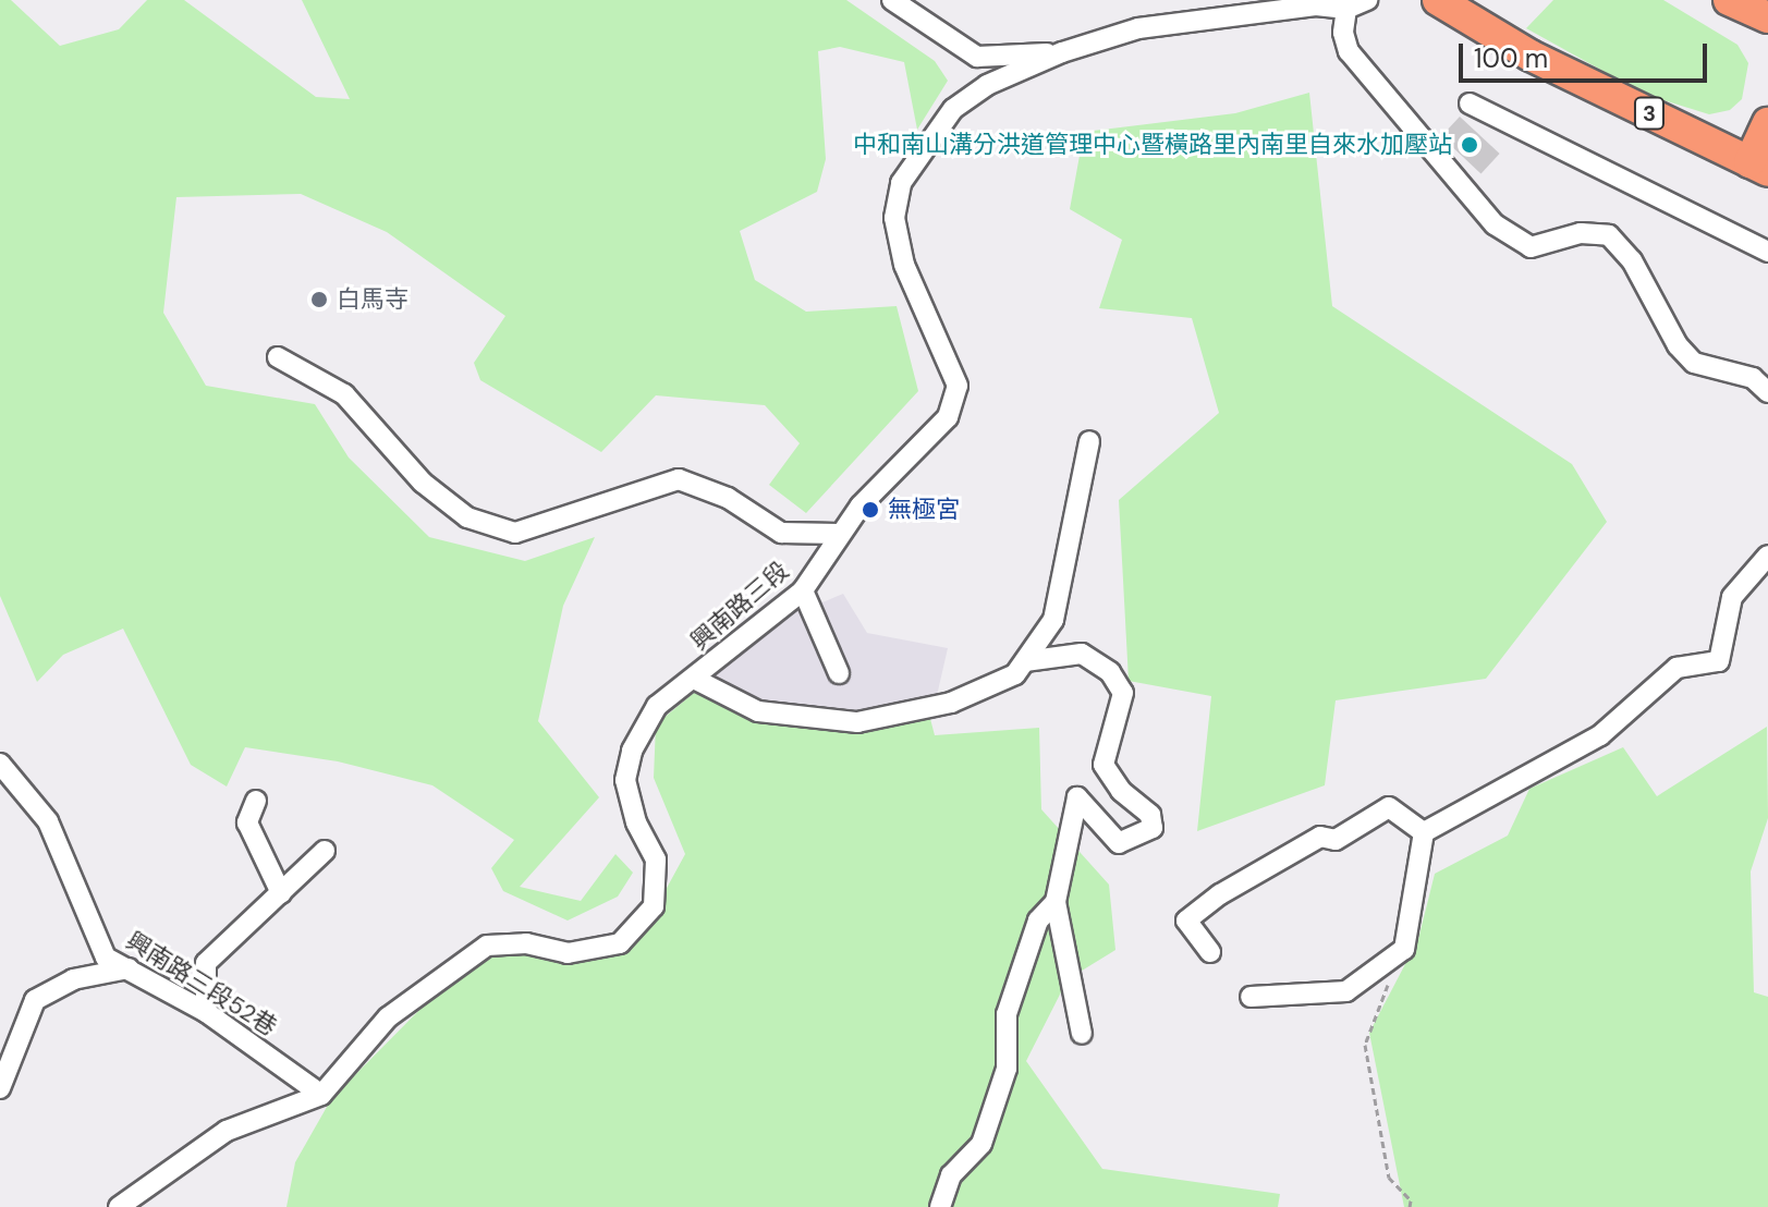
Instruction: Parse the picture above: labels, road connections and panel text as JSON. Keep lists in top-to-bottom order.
{
  "streets": {
    "highway": ["3"],
    "street": ["興南路三段", "興南路三段52巷"]
  },
  "crossings": [
    ["興南路三段", "興南路三段52巷"]
  ],
  "places": ["中和南山溝分洪道管理中心暨橫路里內南里自來水加壓站", "白馬寺", "無極宮"],
  "scale_bar": "100 m"
}
